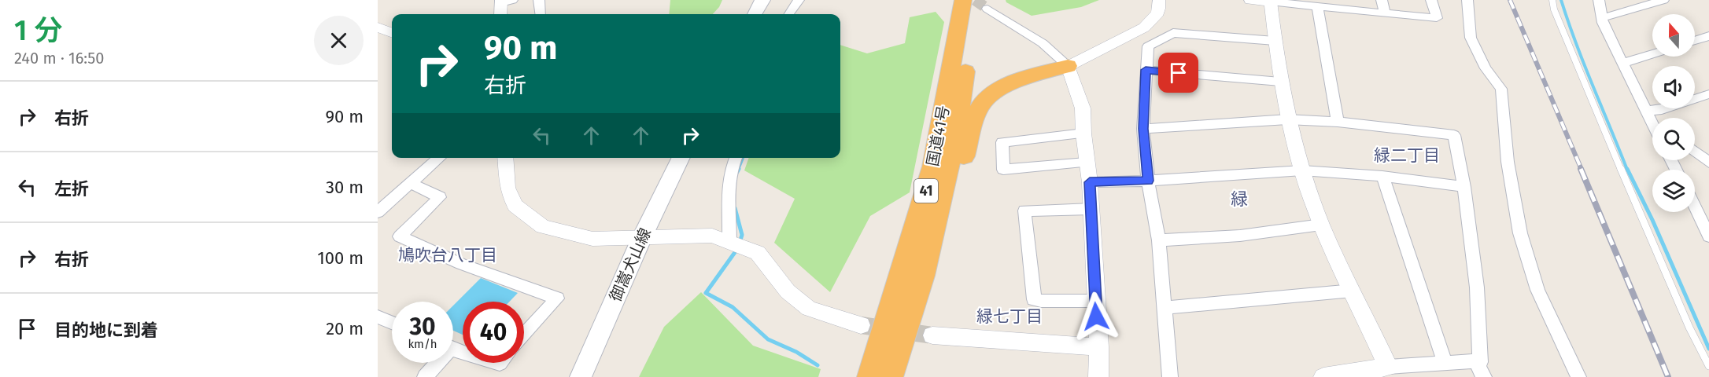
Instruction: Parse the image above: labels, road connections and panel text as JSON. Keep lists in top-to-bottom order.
{
  "streets": {
    "highway": ["国道41号", "41"],
    "main road": ["御嵩犬山線"]
  },
  "districts": [
    "緑二丁目",
    "緑",
    "鳩吹台八丁目",
    "緑七丁目"
  ],
  "north": "top",
  "page": {
    "heading": ["1 分", "240 m · 16:50"],
    "turn": ["90 m", "右折"],
    "list": [
      {
        "name": "右折",
        "value": "90 m"
      },
      {
        "name": "左折",
        "value": "30 m"
      },
      {
        "name": "右折",
        "value": "100 m"
      },
      {
        "name": "目的地に到着",
        "value": "20 m"
      }
    ],
    "speed": "30 km/h",
    "limit": "40"
  }
}
